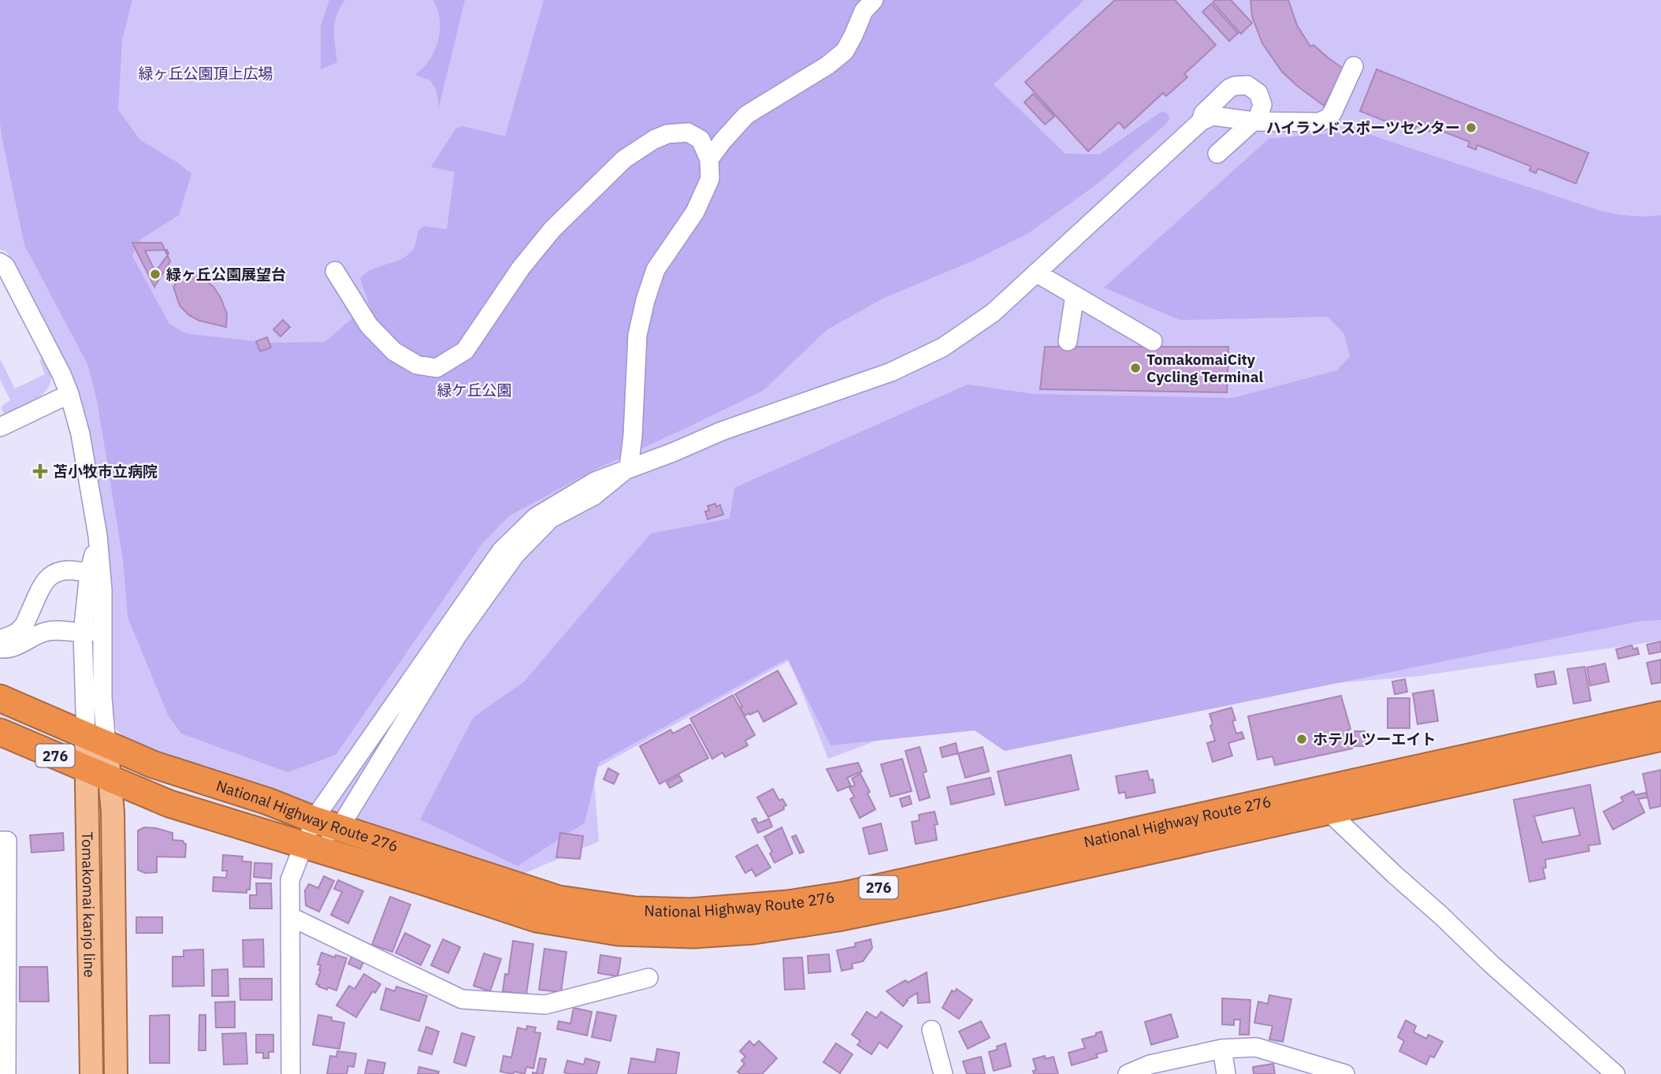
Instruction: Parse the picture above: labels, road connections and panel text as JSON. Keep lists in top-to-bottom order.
{
  "streets": {
    "highway": ["276", "National Highway Route 276"],
    "main road": ["Tomakomai kanjo line"]
  },
  "crossings": [
    ["National Highway Route 276", "Tomakomai kanjo line"]
  ],
  "parks": ["緑ヶ丘公園頂上広場", "緑ケ丘公園"],
  "places": {
    "other": [
      "ハイランドスポーツセンター",
      "緑ヶ丘公園展望台",
      "TomakomaiCity Cycling Terminal",
      "ホテル ツーエイト"
    ],
    "health": ["苫小牧市立病院"]
  }
}
